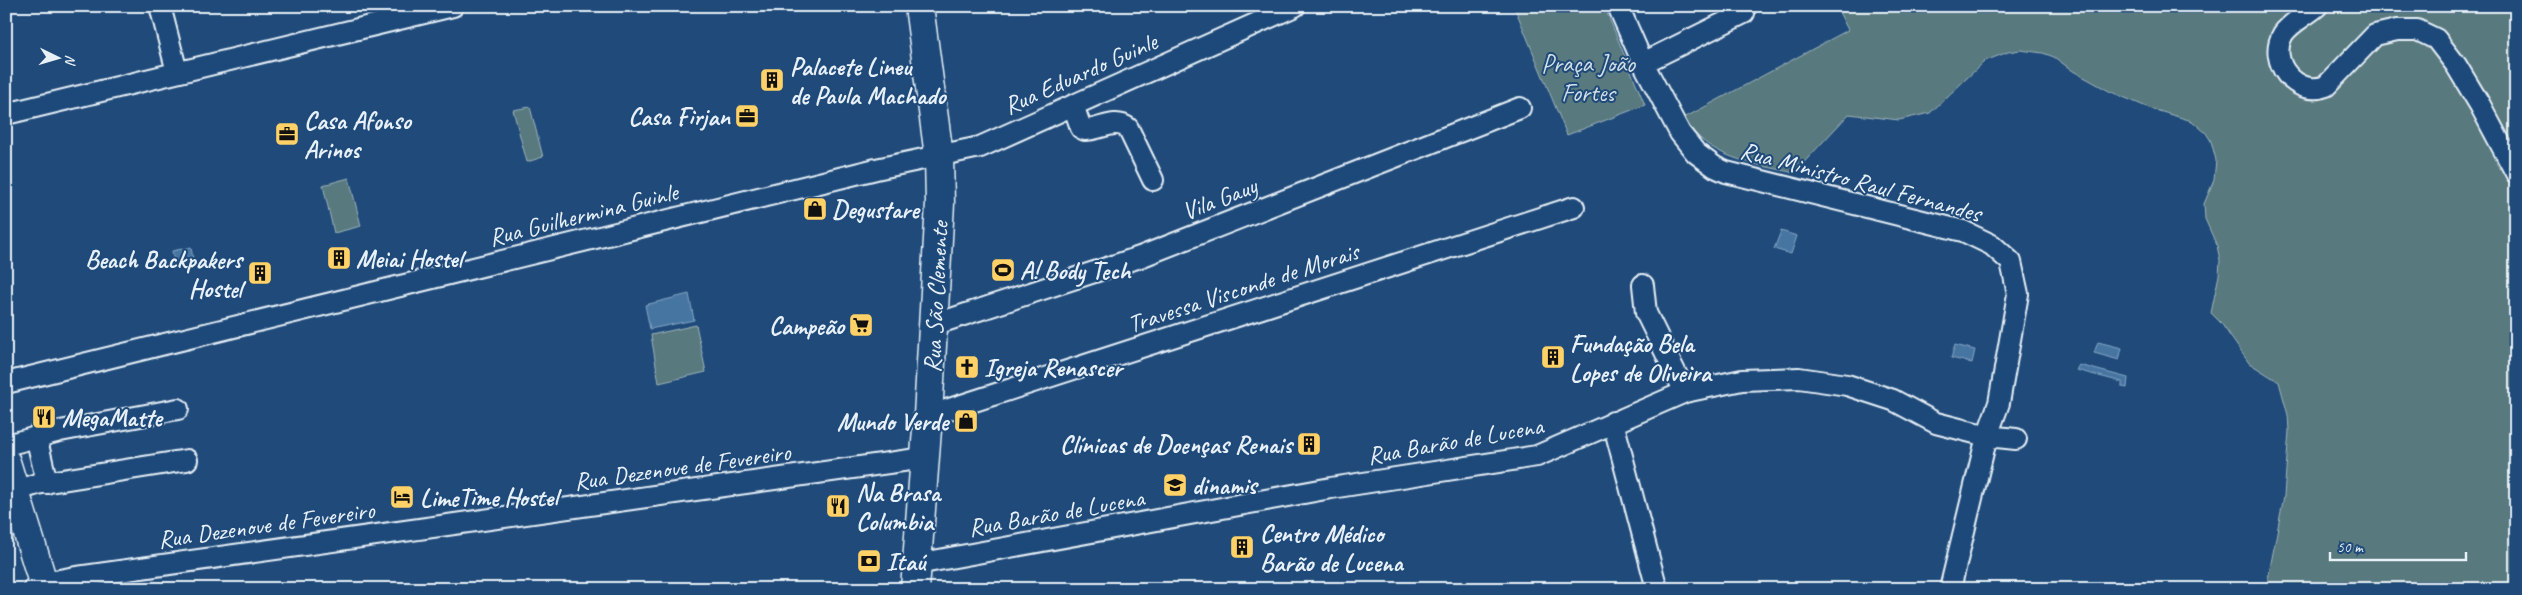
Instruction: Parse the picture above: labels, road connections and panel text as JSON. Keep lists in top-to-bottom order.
{
  "streets": {
    "main road": ["Rua São Clemente"],
    "street": [
      "Rua Eduardo Guinle",
      "Rua Ministro Raul Fernandes",
      "Vila Gauy",
      "Rua Guilhermina Guinle",
      "Travessa Visconde de Morais",
      "Rua Barão de Lucena",
      "Rua Dezenove de Fevereiro"
    ]
  },
  "crossings": [
    ["Rua Eduardo Guinle", "Rua Guilhermina Guinle"],
    ["Rua Eduardo Guinle", "Rua São Clemente"],
    ["Rua Ministro Raul Fernandes", "Rua Barão de Lucena"],
    ["Vila Gauy", "Rua São Clemente"],
    ["Rua Guilhermina Guinle", "Rua São Clemente"],
    ["Travessa Visconde de Morais", "Rua São Clemente"],
    ["Rua São Clemente", "Rua Barão de Lucena"],
    ["Rua São Clemente", "Rua Dezenove de Fevereiro"]
  ],
  "parks": ["Praça João Fortes"],
  "places": {
    "building": [
      "Palacete Lineu de Paula Machado",
      "Meiai Hostel",
      "Beach Backpakers Hostel",
      "Fundação Bela Lopes de Oliveira",
      "Clínicas de Doenças Renais",
      "Centro Médico Barão de Lucena"
    ],
    "office": ["Casa Firjan", "Casa Afonso Arinos"],
    "shop": ["Degustare", "Mundo Verde"],
    "sports": ["A! Body Tech"],
    "supermarket": ["Campeão"],
    "church": ["Igreja Renascer"],
    "restaurant": ["MegaMatte", "Na Brasa Columbia"],
    "school or university": ["dinamis"],
    "hotel": ["LimeTime Hostel"],
    "bank": ["Itaú"]
  },
  "scale_bar": "50 m",
  "north": "right"
}
